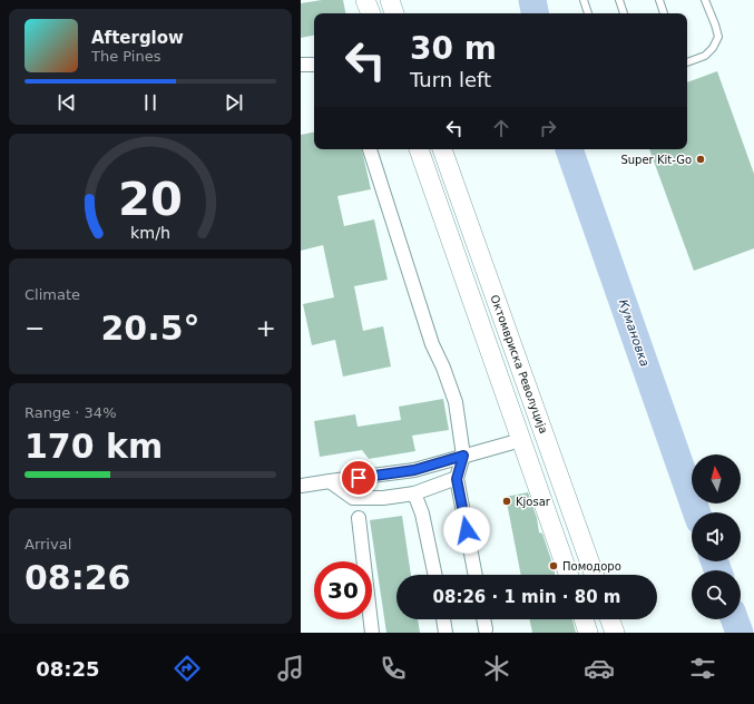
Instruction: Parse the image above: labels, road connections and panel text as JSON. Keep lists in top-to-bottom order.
{
  "streets": {
    "street": ["Октомвриска Револуција"]
  },
  "water": ["Кумановка"],
  "places": ["Super Kit-Go", "Kjosar", "Помодоро"],
  "north": "top",
  "page": {
    "turn": ["30 m", "Turn left"],
    "song": ["Afterglow", "The Pines"],
    "tile": [
      "Climate",
      ["Range · 34%", "170 km"],
      ["Arrival", "08:26"]
    ],
    "heat": ["−", "20.5°", "+"],
    "limit": "30",
    "trip": "08:26 · 1 min · 80 m",
    "tabs": "08:25",
    "gauge": ["20", "km/h"]
  }
}
